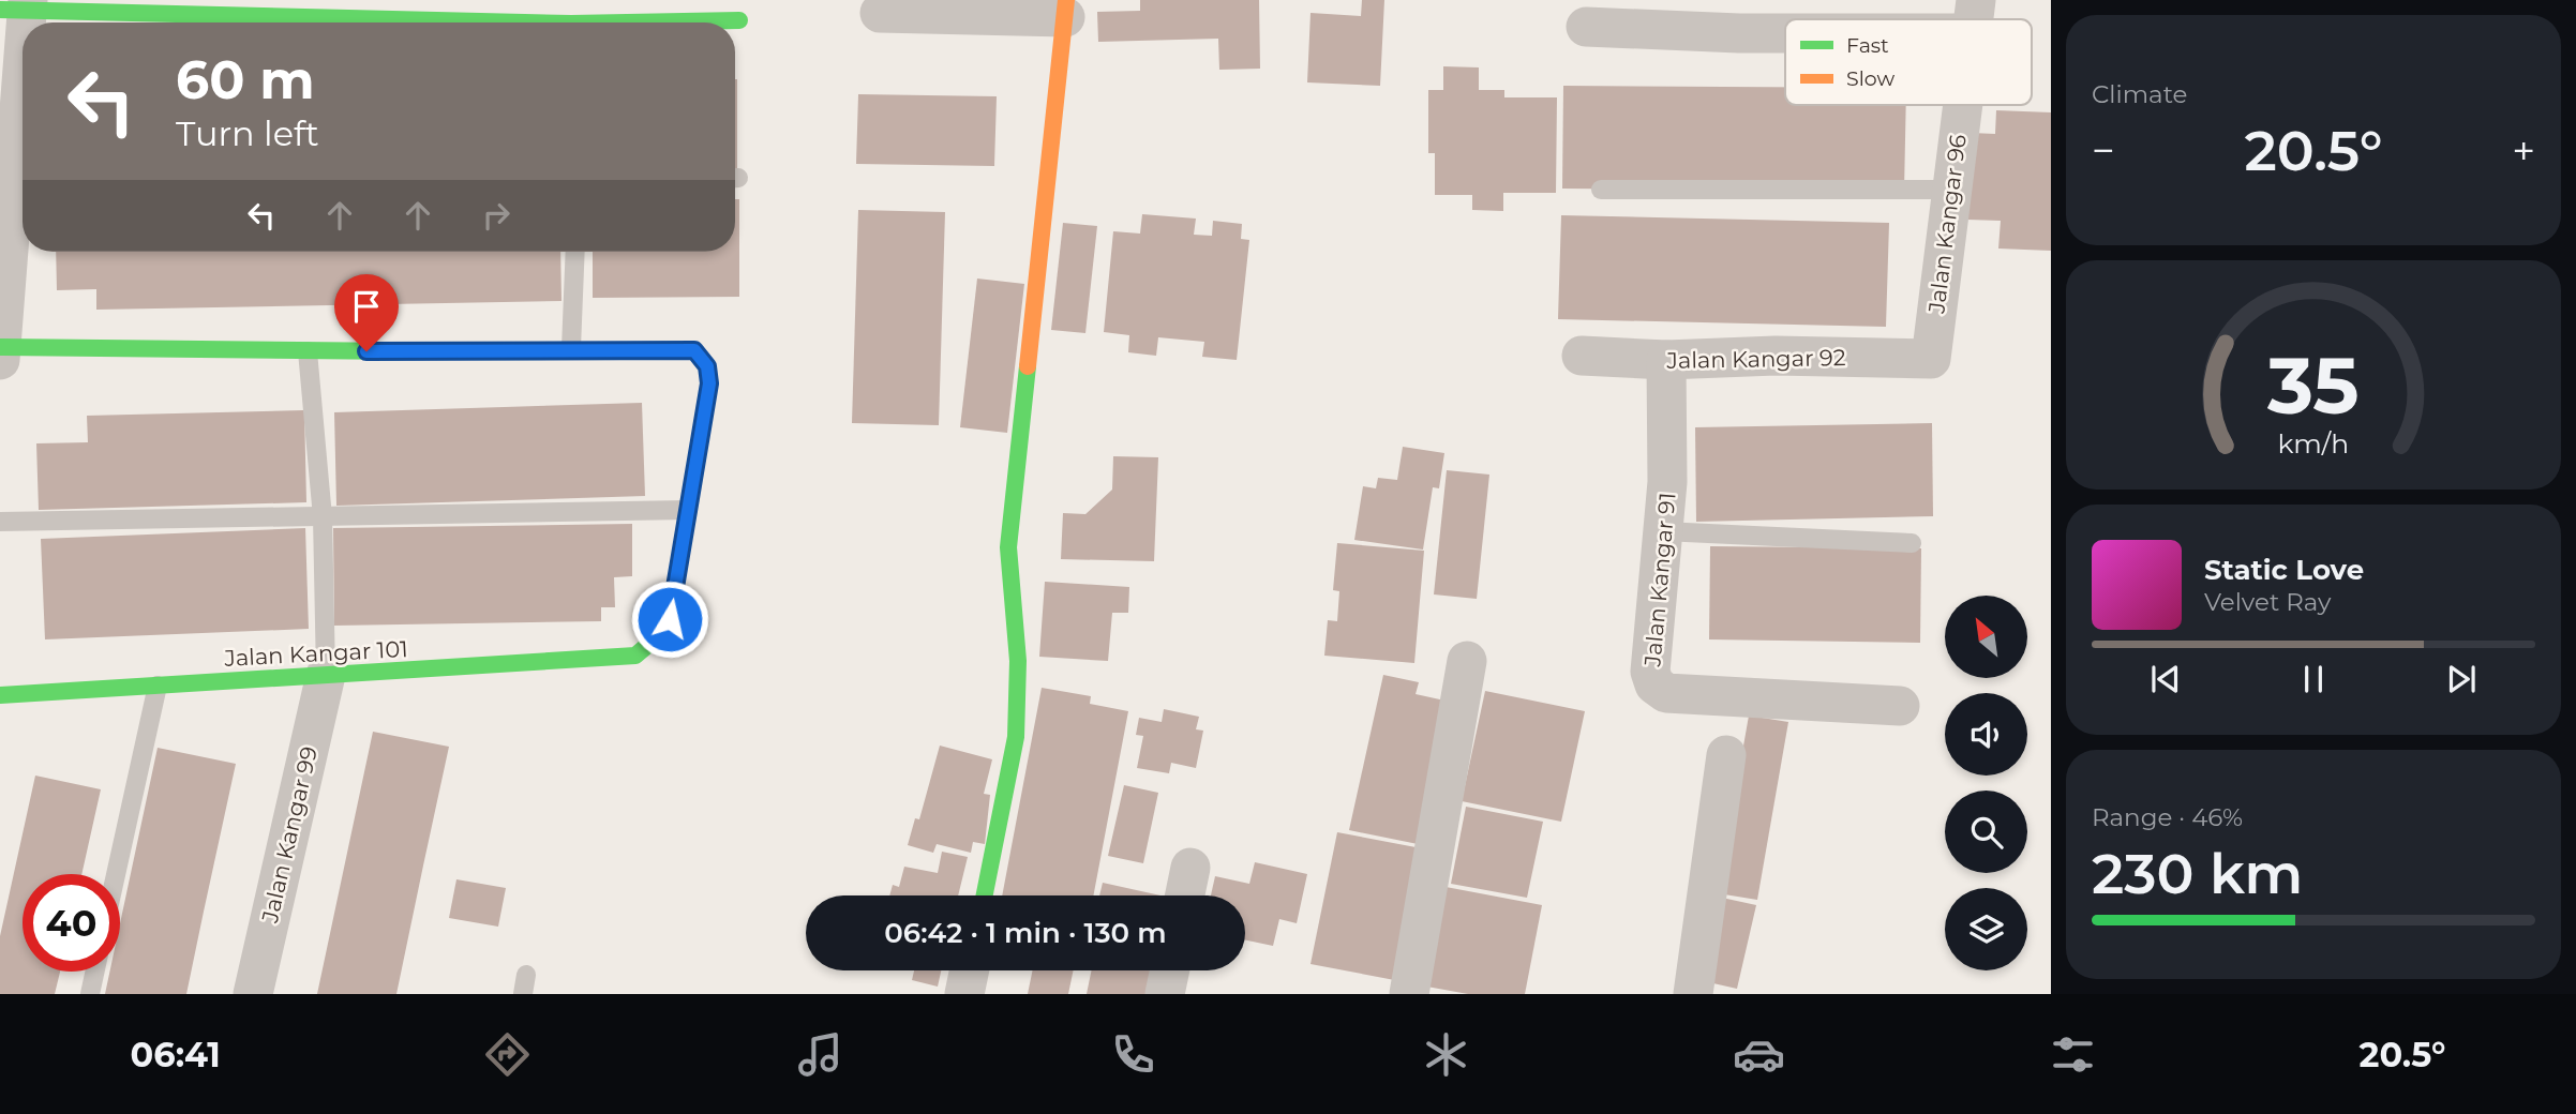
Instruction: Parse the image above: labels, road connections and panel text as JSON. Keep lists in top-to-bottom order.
{
  "streets": {
    "street": [
      "Jalan Kangar 96",
      "Jalan Kangar 92",
      "Jalan Kangar 91",
      "Jalan Kangar 101",
      "Jalan Kangar 99"
    ]
  },
  "crossings": [
    ["Jalan Kangar 96", "Jalan Kangar 92"],
    ["Jalan Kangar 92", "Jalan Kangar 91"],
    ["Jalan Kangar 101", "Jalan Kangar 99"]
  ],
  "legend": ["Fast", "Slow"],
  "north": "top left",
  "page": {
    "tile": [
      "Climate",
      ["Range · 46%", "230 km"]
    ],
    "turn": ["60 m", "Turn left"],
    "heat": ["−", "20.5°", "+"],
    "song": ["Static Love", "Velvet Ray"],
    "limit": "40",
    "trip": "06:42 · 1 min · 130 m",
    "tabs": ["06:41", "20.5°"],
    "gauge": ["35", "km/h"]
  }
}
